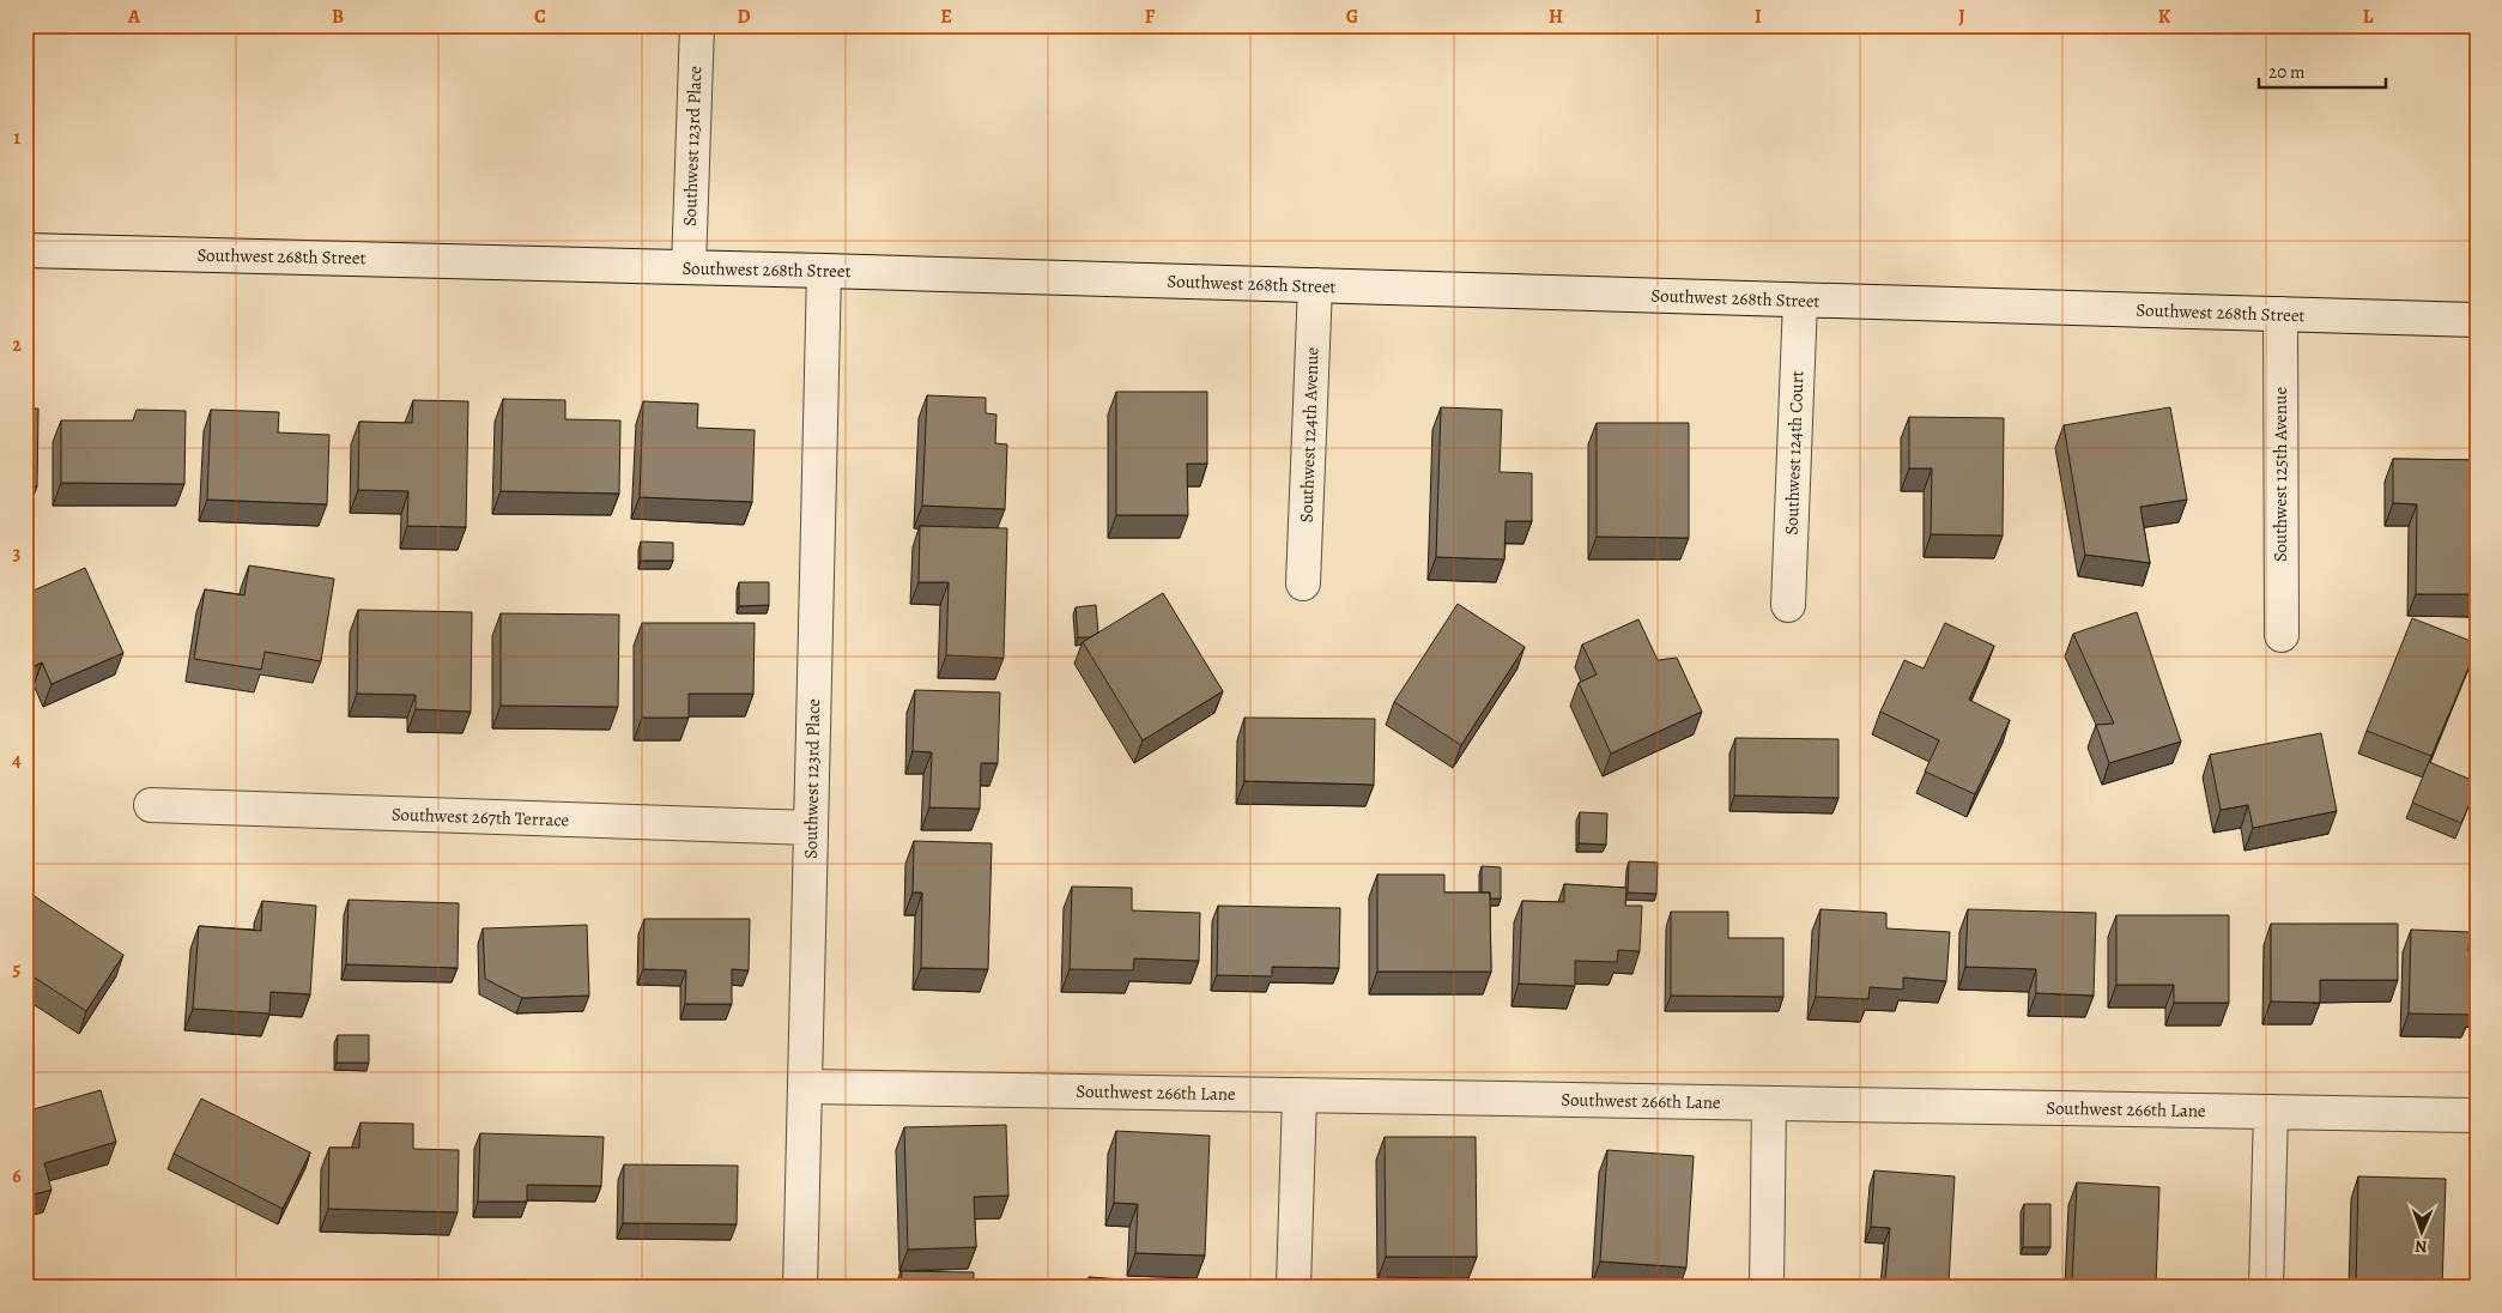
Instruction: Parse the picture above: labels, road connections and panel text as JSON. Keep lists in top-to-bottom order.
{
  "streets": {
    "street": [
      "Southwest 123rd Place",
      "Southwest 268th Street",
      "Southwest 124th Avenue",
      "Southwest 124th Court",
      "Southwest 125th Avenue",
      "Southwest 267th Terrace",
      "Southwest 266th Lane"
    ]
  },
  "crossings": [
    ["Southwest 123rd Place", "Southwest 268th Street"],
    ["Southwest 123rd Place", "Southwest 267th Terrace"],
    ["Southwest 123rd Place", "Southwest 266th Lane"],
    ["Southwest 268th Street", "Southwest 124th Avenue"],
    ["Southwest 268th Street", "Southwest 124th Court"],
    ["Southwest 268th Street", "Southwest 125th Avenue"]
  ],
  "scale_bar": "20 m",
  "north": "bottom",
  "grid": {
    "columns": [
      "A",
      "B",
      "C",
      "D",
      "E",
      "F",
      "G",
      "H",
      "I",
      "J",
      "K",
      "L"
    ],
    "rows": [
      "1",
      "2",
      "3",
      "4",
      "5",
      "6"
    ]
  }
}
